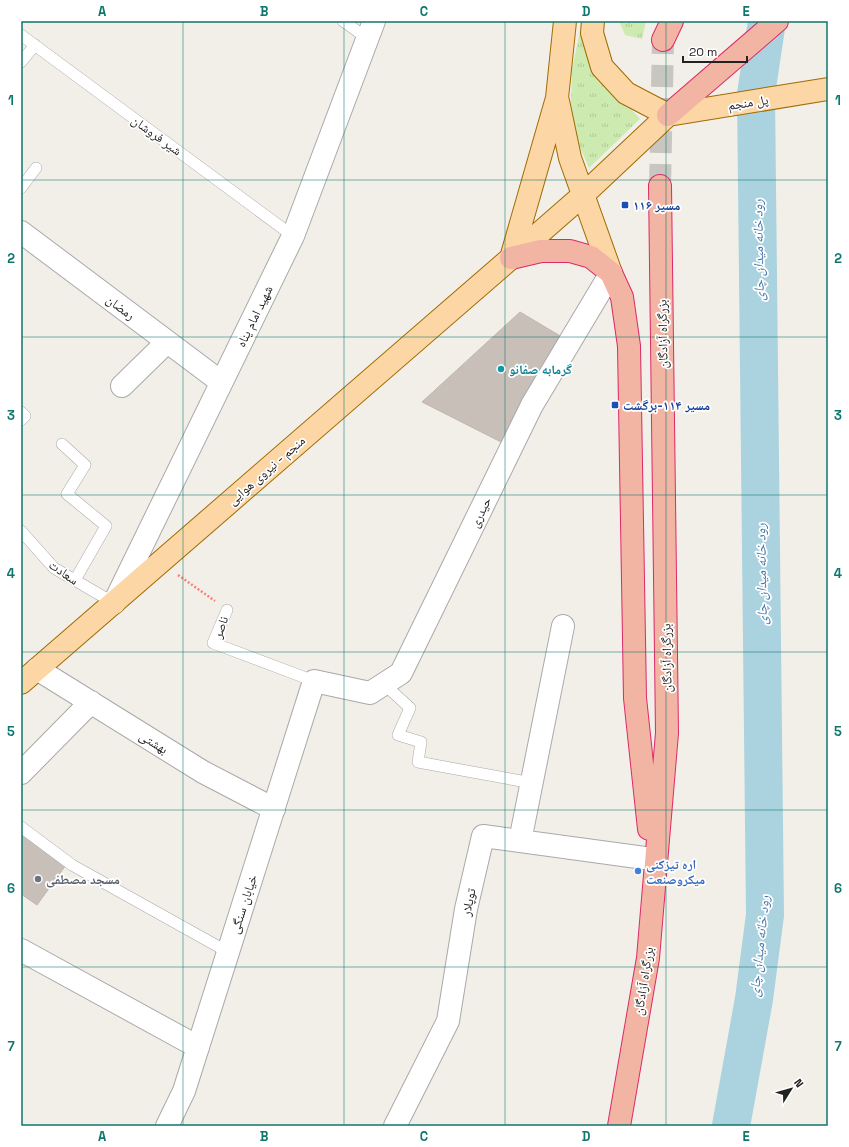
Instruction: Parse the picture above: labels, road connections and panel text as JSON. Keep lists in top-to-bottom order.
{
  "streets": {
    "highway": ["بزرگراه آزادگان"],
    "main road": ["پل منجم", "منجم - نیروی هوایی"],
    "street": [
      "رمضان",
      "شهید امام پناه",
      "حیدری",
      "بهشتی",
      "توپلار",
      "خیابان سنگی"
    ],
    "lane": ["شیر فروشان", "سعادت", "ناصر"]
  },
  "crossings": [
    ["پل منجم", "منجم - نیروی هوایی"],
    ["شیر فروشان", "شهید امام پناه"],
    ["رمضان", "شهید امام پناه"],
    ["شهید امام پناه", "منجم - نیروی هوایی"],
    ["شهید امام پناه", "سعادت"],
    ["بزرگراه آزادگان", "توپلار"],
    ["منجم - نیروی هوایی", "سعادت"],
    ["منجم - نیروی هوایی", "ناصر"],
    ["منجم - نیروی هوایی", "بهشتی"],
    ["حیدری", "ناصر"],
    ["حیدری", "خیابان سنگی"],
    ["ناصر", "خیابان سنگی"],
    ["بهشتی", "خیابان سنگی"]
  ],
  "water": ["رود خانه میدان چای"],
  "places": {
    "transit": ["مسیر ۱۱۶", "مسیر ۱۱۴-برگشت"],
    "other": ["گرمابه صفانو", "اره تیزکنی میکروصنعت", "مسجد مصطفی"]
  },
  "scale_bar": "20 m",
  "north": "top right",
  "grid": {
    "columns": [
      "A",
      "B",
      "C",
      "D",
      "E"
    ],
    "rows": [
      "1",
      "2",
      "3",
      "4",
      "5",
      "6",
      "7"
    ]
  }
}
